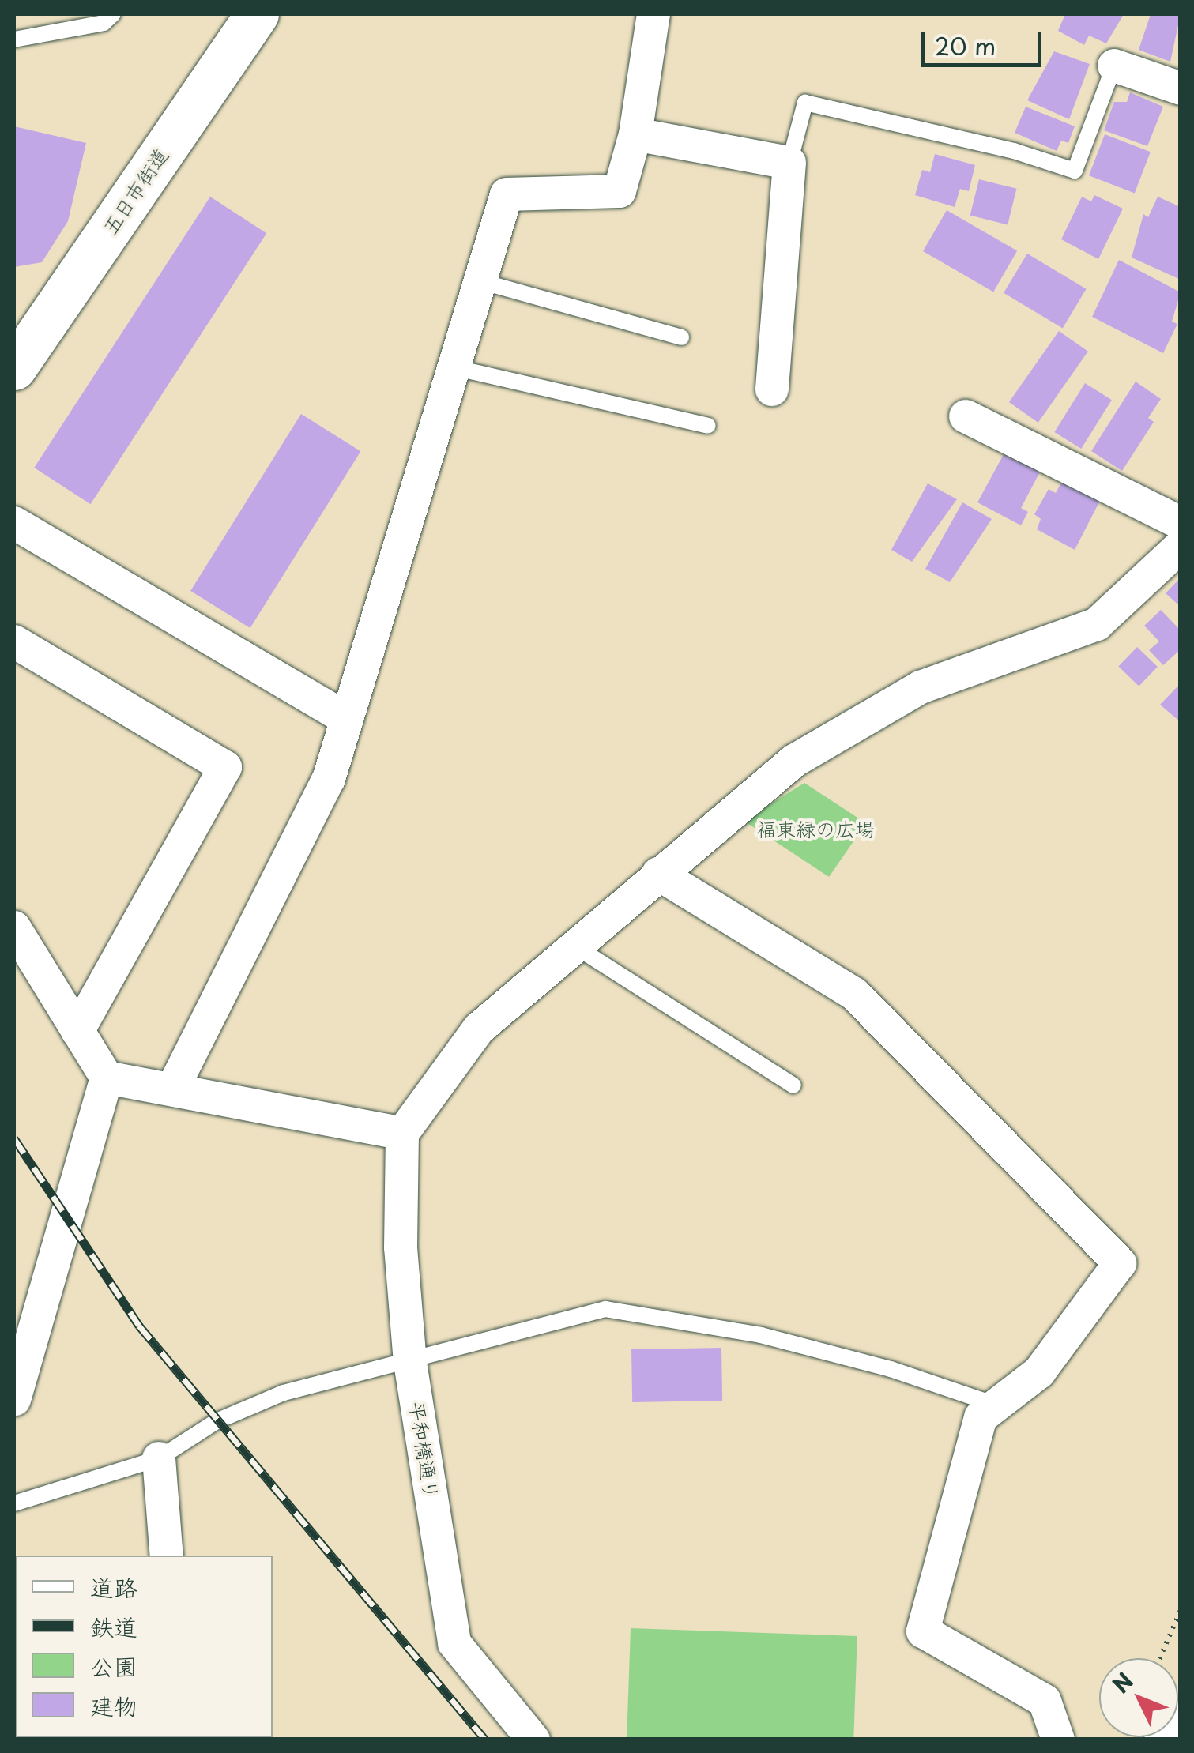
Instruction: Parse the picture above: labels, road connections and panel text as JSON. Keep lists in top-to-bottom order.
{
  "streets": {
    "main road": ["五日市街道"],
    "street": ["平和橋通り"]
  },
  "parks": ["福東緑の広場"],
  "legend": [
    "道路",
    "鉄道",
    "公園",
    "建物"
  ],
  "scale_bar": "20 m",
  "north": "top left"
}
